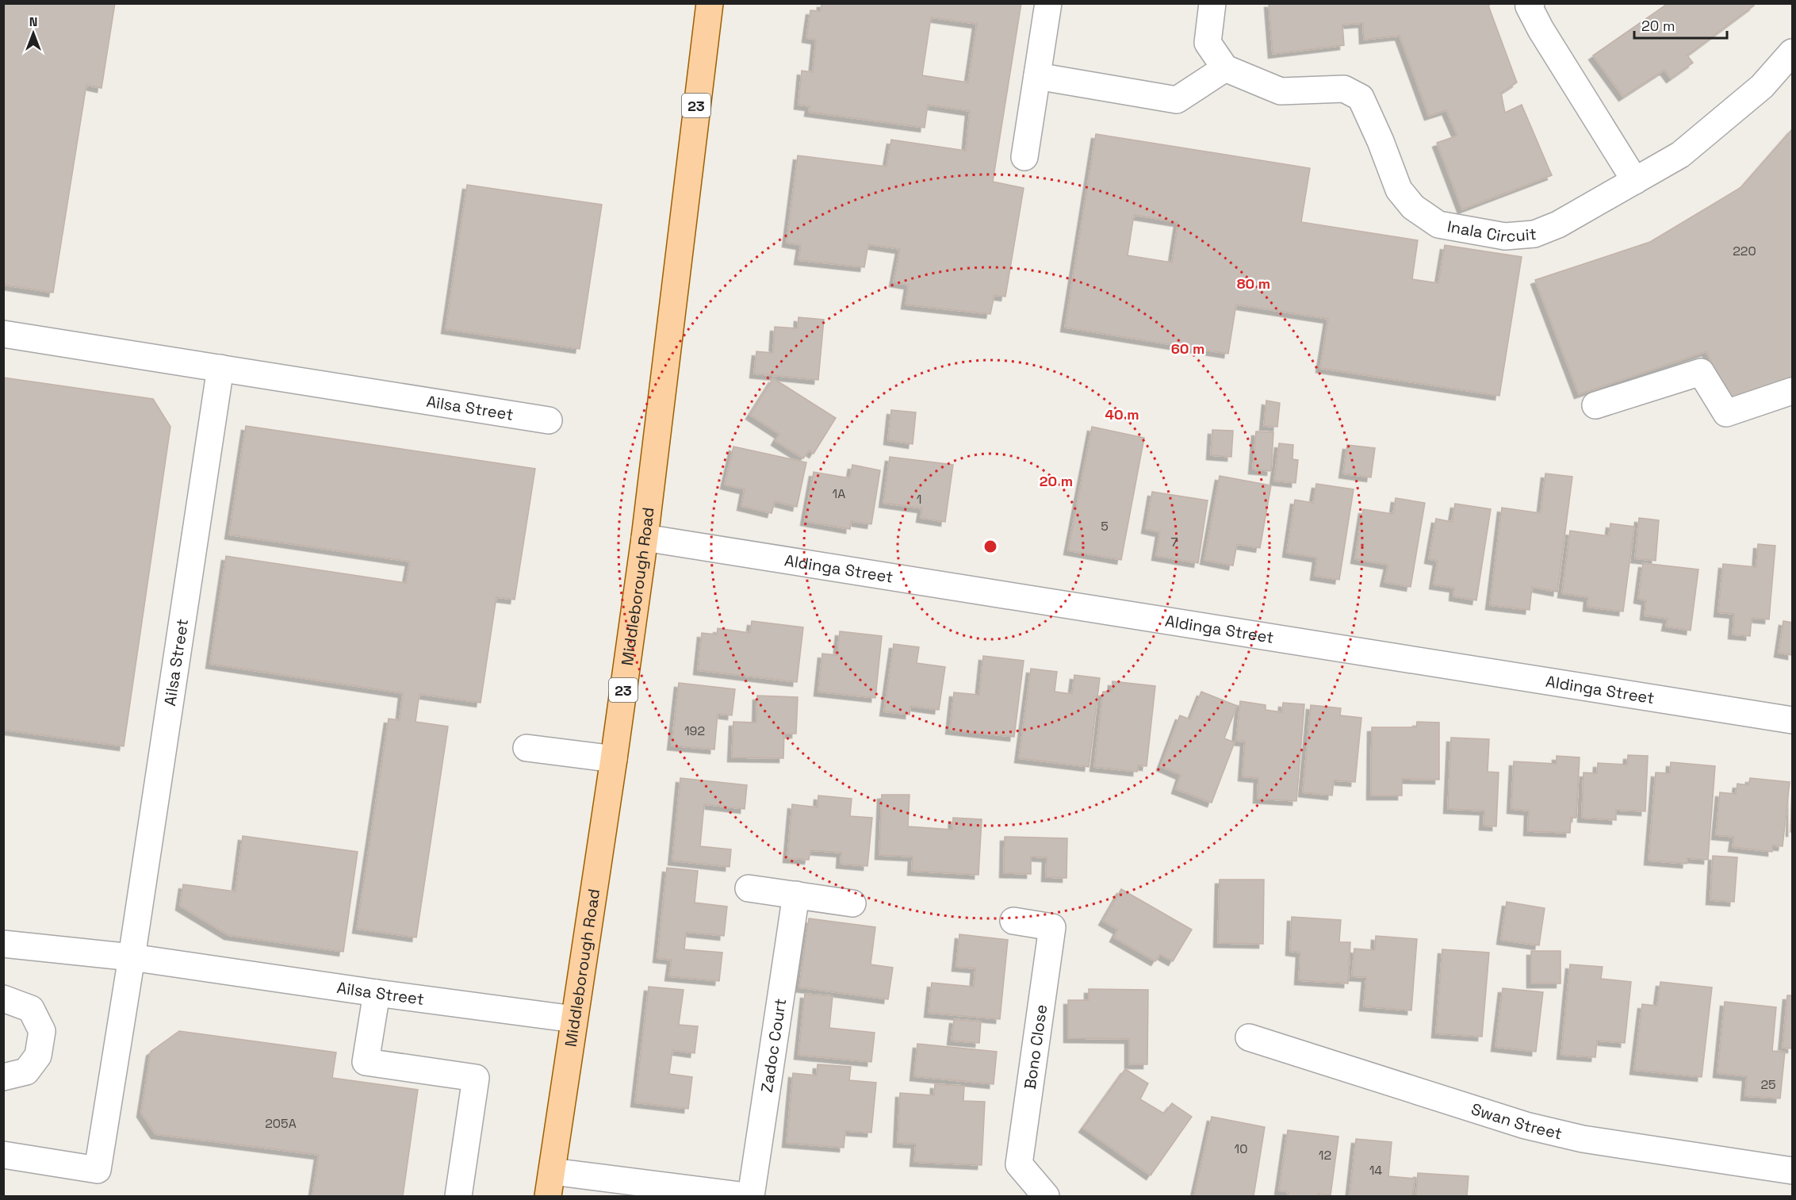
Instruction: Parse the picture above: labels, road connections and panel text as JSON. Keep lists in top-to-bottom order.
{
  "streets": {
    "main road": ["23", "Middleborough Road"],
    "street": [
      "Inala Circuit",
      "Ailsa Street",
      "Aldinga Street",
      "Zadoc Court",
      "Bono Close",
      "Swan Street"
    ]
  },
  "crossings": [
    ["Ailsa Street", "Middleborough Road"],
    ["Aldinga Street", "Middleborough Road"]
  ],
  "house_numbers": [
    "220",
    "1A",
    "1",
    "5",
    "7",
    "192",
    "25",
    "205A",
    "10",
    "12",
    "14"
  ],
  "scale_bar": "20 m",
  "north": "top",
  "rings": [
    "80 m",
    "60 m",
    "40 m",
    "20 m"
  ]
}
